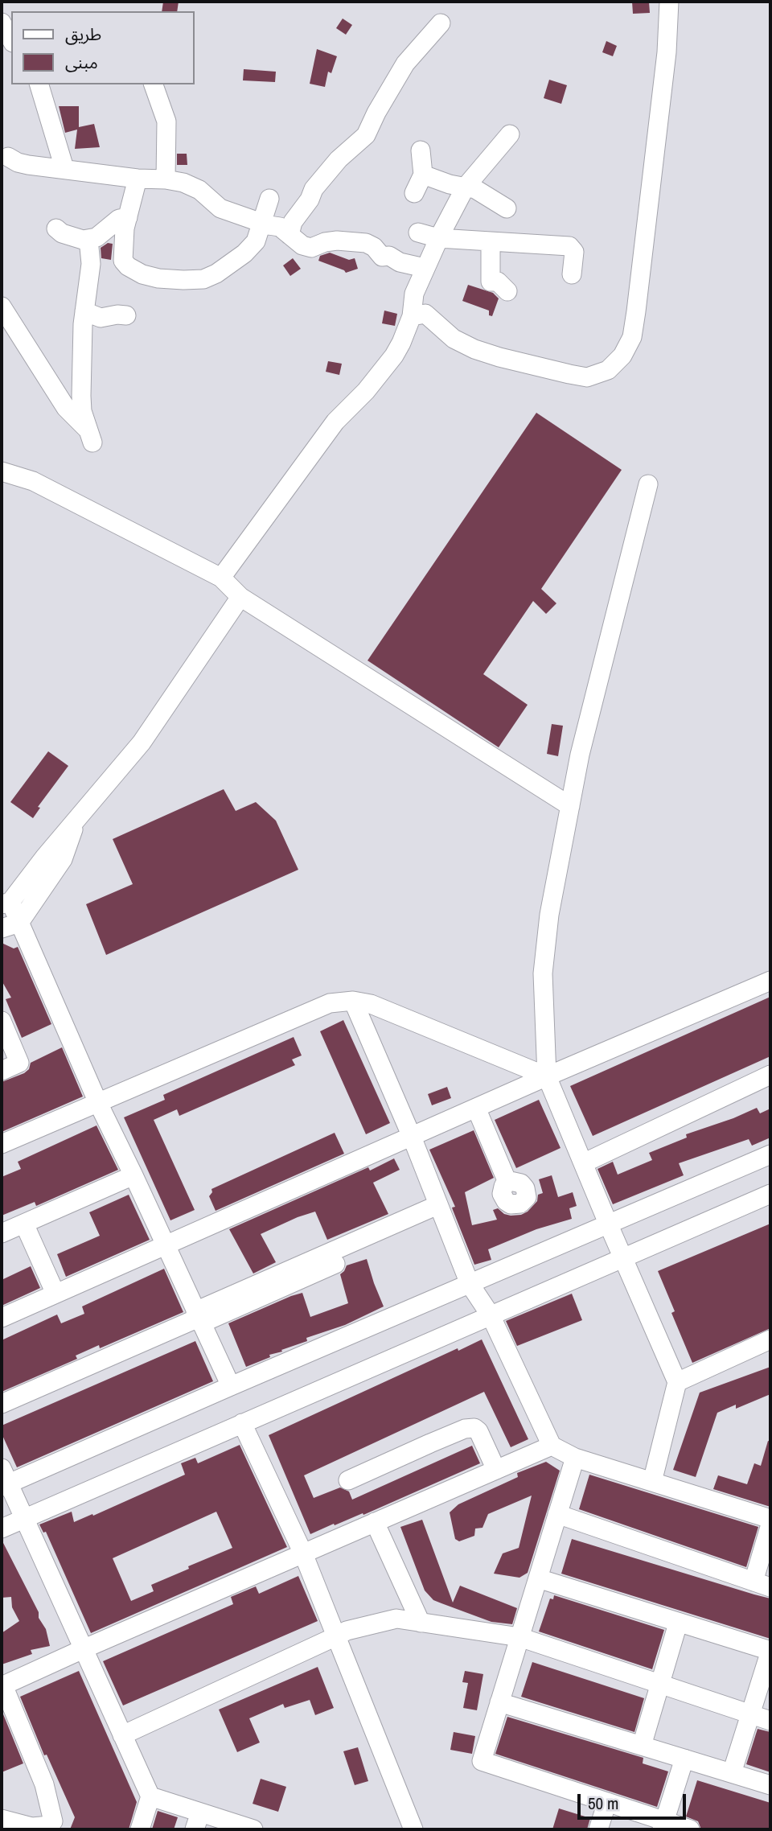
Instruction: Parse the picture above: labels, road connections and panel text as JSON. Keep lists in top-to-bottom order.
{
  "legend": ["طريق", "مبنى"],
  "scale_bar": "50 m"
}
